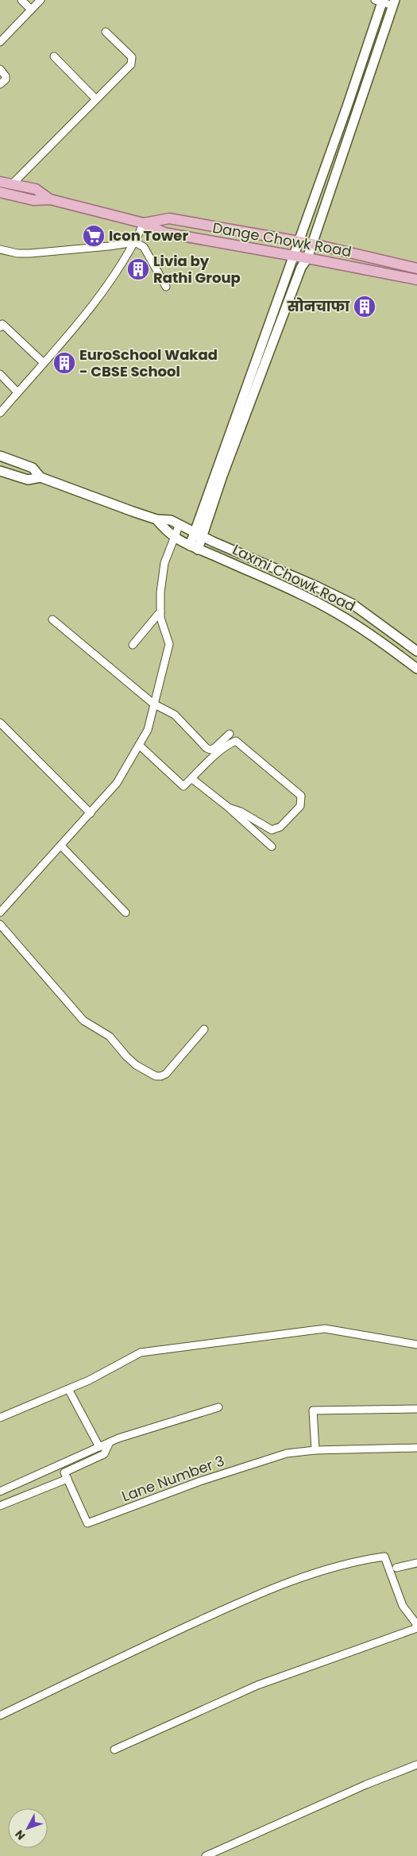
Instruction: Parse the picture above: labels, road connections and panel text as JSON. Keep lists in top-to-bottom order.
{
  "streets": {
    "main road": ["Dange Chowk Road", "Laxmi Chowk Road"],
    "street": ["Lane Number 3"]
  },
  "places": {
    "supermarket": ["Icon Tower"],
    "building": ["Livia by Rathi Group", "सोनचाफा", "EuroSchool Wakad - CBSE School"]
  },
  "north": "bottom left"
}
